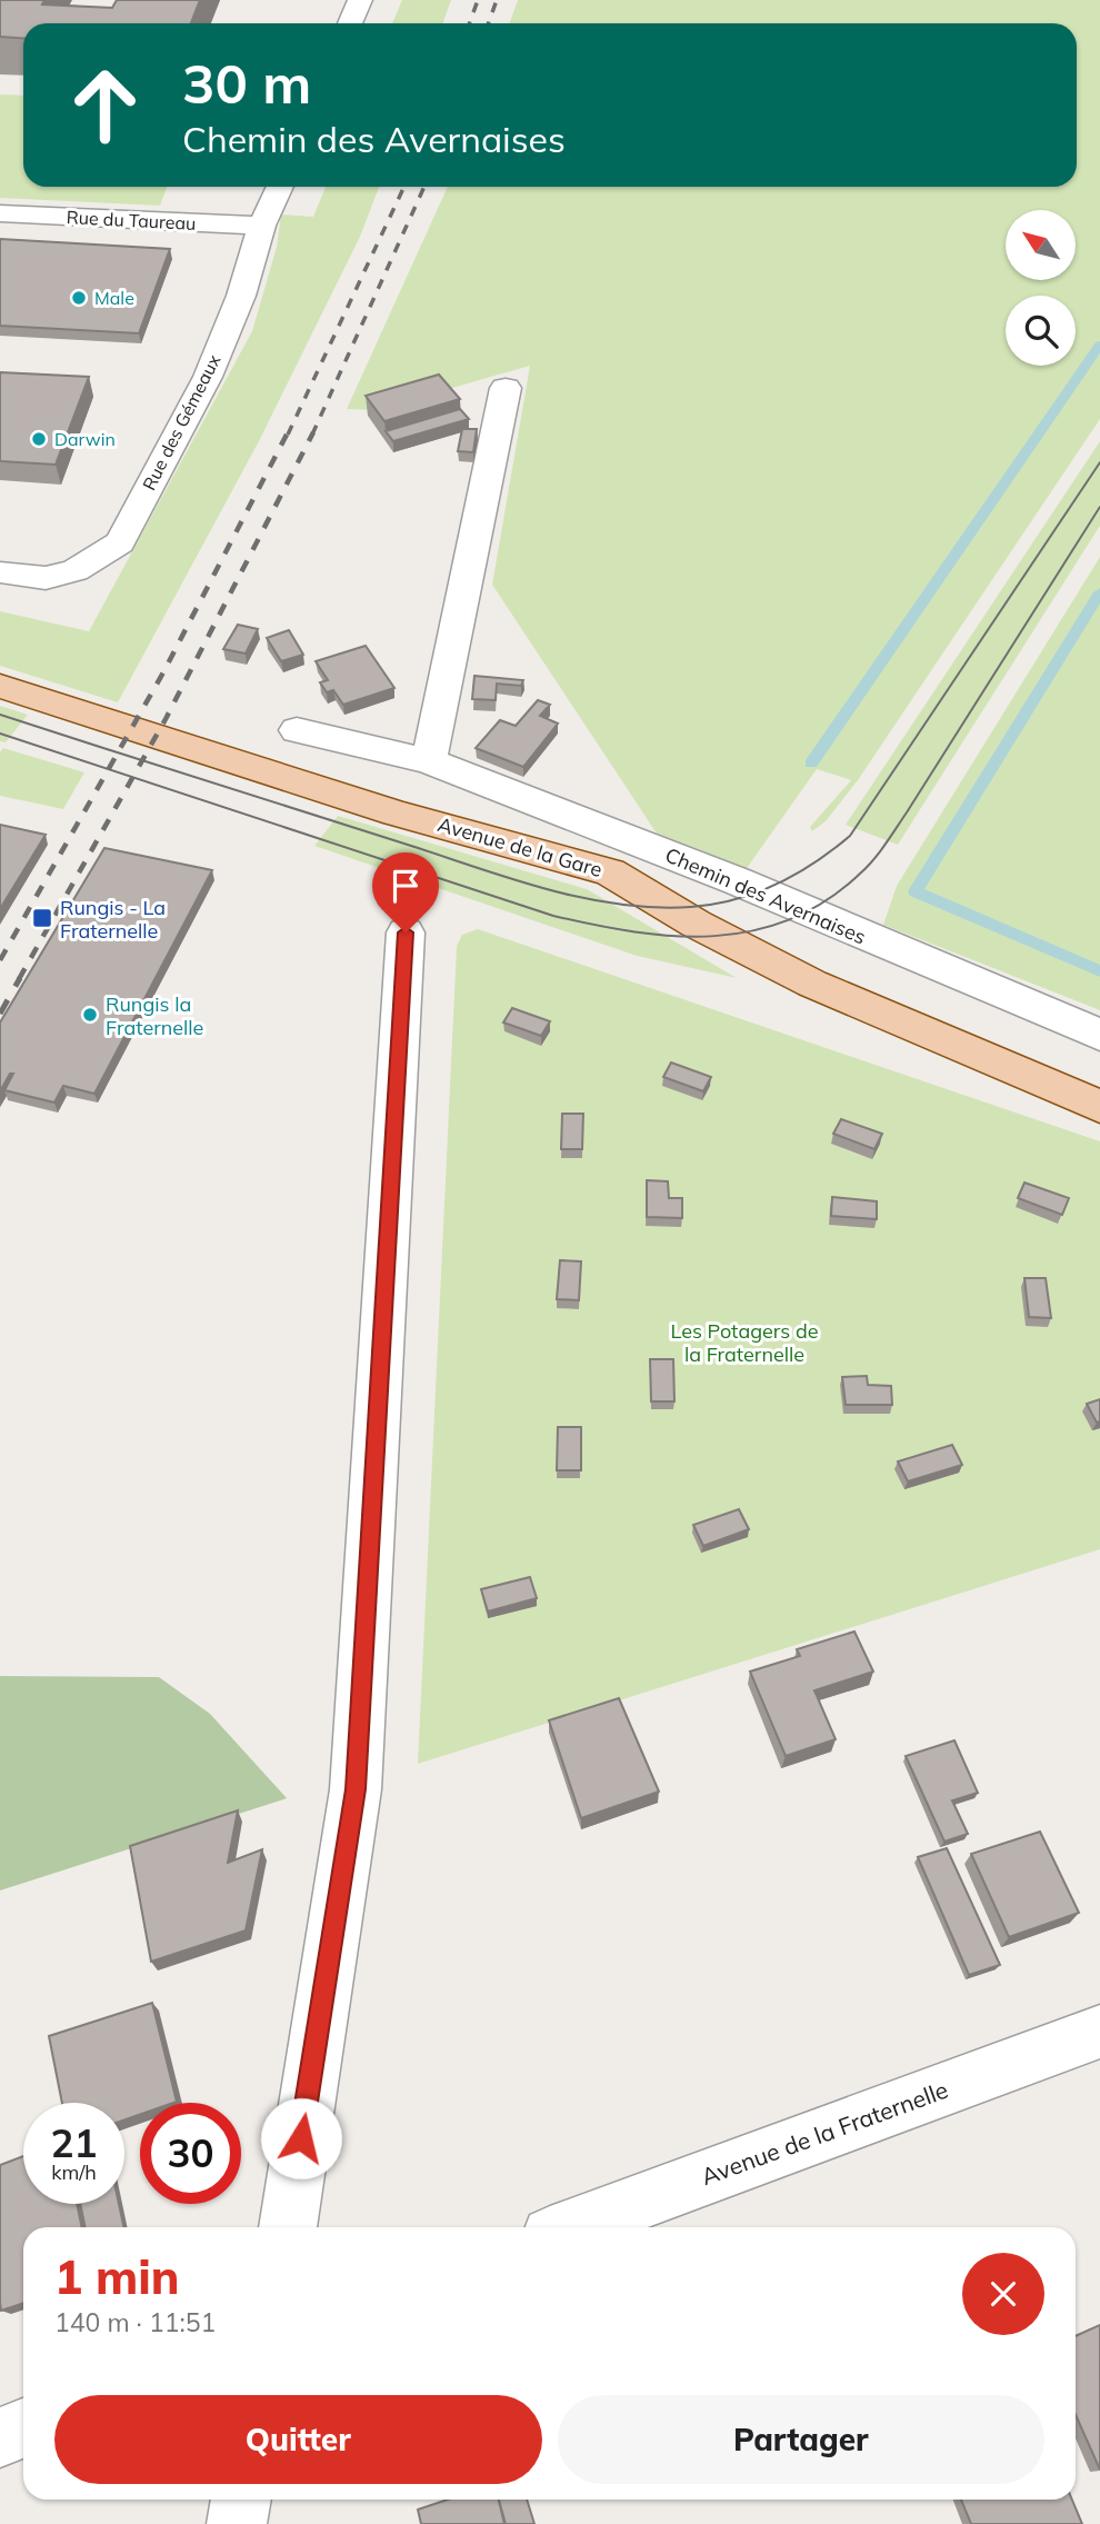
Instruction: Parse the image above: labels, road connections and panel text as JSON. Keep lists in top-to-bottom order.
{
  "streets": {
    "main road": ["Avenue de la Gare"],
    "street": [
      "Rue du Taureau",
      "Rue des Gémeaux",
      "Chemin des Avernaises",
      "Avenue de la Fraternelle"
    ]
  },
  "crossings": [
    ["Rue du Taureau", "Rue des Gémeaux"]
  ],
  "parks": ["Les Potagers de la Fraternelle"],
  "places": {
    "other": ["Male", "Darwin", "Rungis la Fraternelle"],
    "transit": ["Rungis - La Fraternelle"]
  },
  "north": "top left",
  "page": {
    "turn": ["30 m", "Chemin des Avernaises"],
    "speed": "21 km/h",
    "limit": "30",
    "heading": ["1 min", "140 m · 11:51"],
    "buttons": ["Quitter", "Partager"]
  }
}
